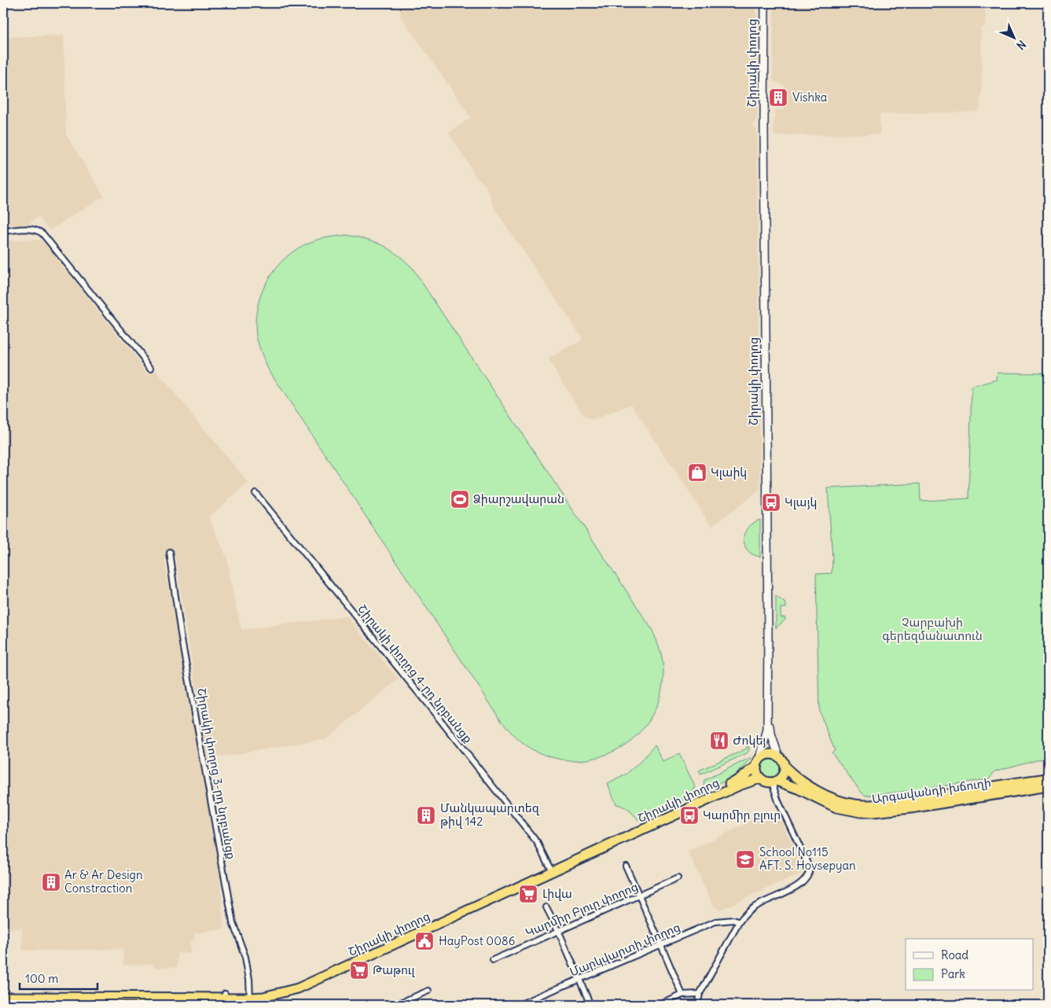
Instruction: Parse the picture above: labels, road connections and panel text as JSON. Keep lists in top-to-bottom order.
{
  "streets": {
    "highway": ["Շիրակի փողոց", "Արգավանդի խճուղի"],
    "street": [
      "Շիրակի փողոց 4-րդ նրբանցք",
      "Շիրակի փողոց 3-րդ նրբանցք",
      "Կարմիր Բլուր փողոց",
      "Մարկվարտի փողոց"
    ]
  },
  "crossings": [
    ["Շիրակի փողոց", "Շիրակի փողոց 4-րդ նրբանցք"],
    ["Շիրակի փողոց", "Շիրակի փողոց 3-րդ նրբանցք"],
    ["Շիրակի փողոց", "Արգավանդի խճուղի"]
  ],
  "parks": ["Չարբախի գերեզմանատուն"],
  "places": {
    "building": ["Vishka", "Մանկապարտեզ թիվ 142", "Ar & Ar Design Constraction"],
    "shop": ["Կլաիկ"],
    "sports": ["Ձիարշավարան"],
    "bus stop": ["Կլայկ", "Կարմիր բլուր"],
    "restaurant": ["Ժոկեյ"],
    "school or university": ["School No115 AFT. S. Hovsepyan"],
    "supermarket": ["Լիվա", "Թաթուլ"],
    "public building": ["HayPost 0086"]
  },
  "legend": ["Road", "Park"],
  "scale_bar": "100 m",
  "north": "bottom right"
}
